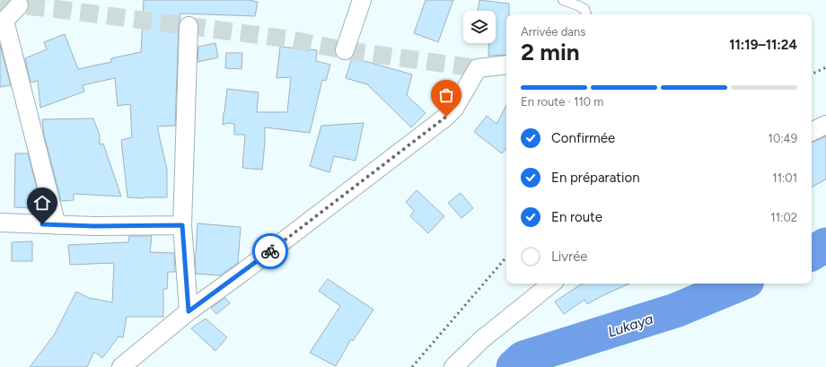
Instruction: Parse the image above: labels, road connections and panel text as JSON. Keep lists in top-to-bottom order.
{
  "water": ["Lukaya"],
  "page": {
    "heading": ["2 min", "Arrivée dans", "11:19–11:24"],
    "bar": "En route · 110 m",
    "list": [
      ["Confirmée", "10:49"],
      ["En préparation", "11:01"],
      ["En route", "11:02"],
      "Livrée"
    ]
  }
}
